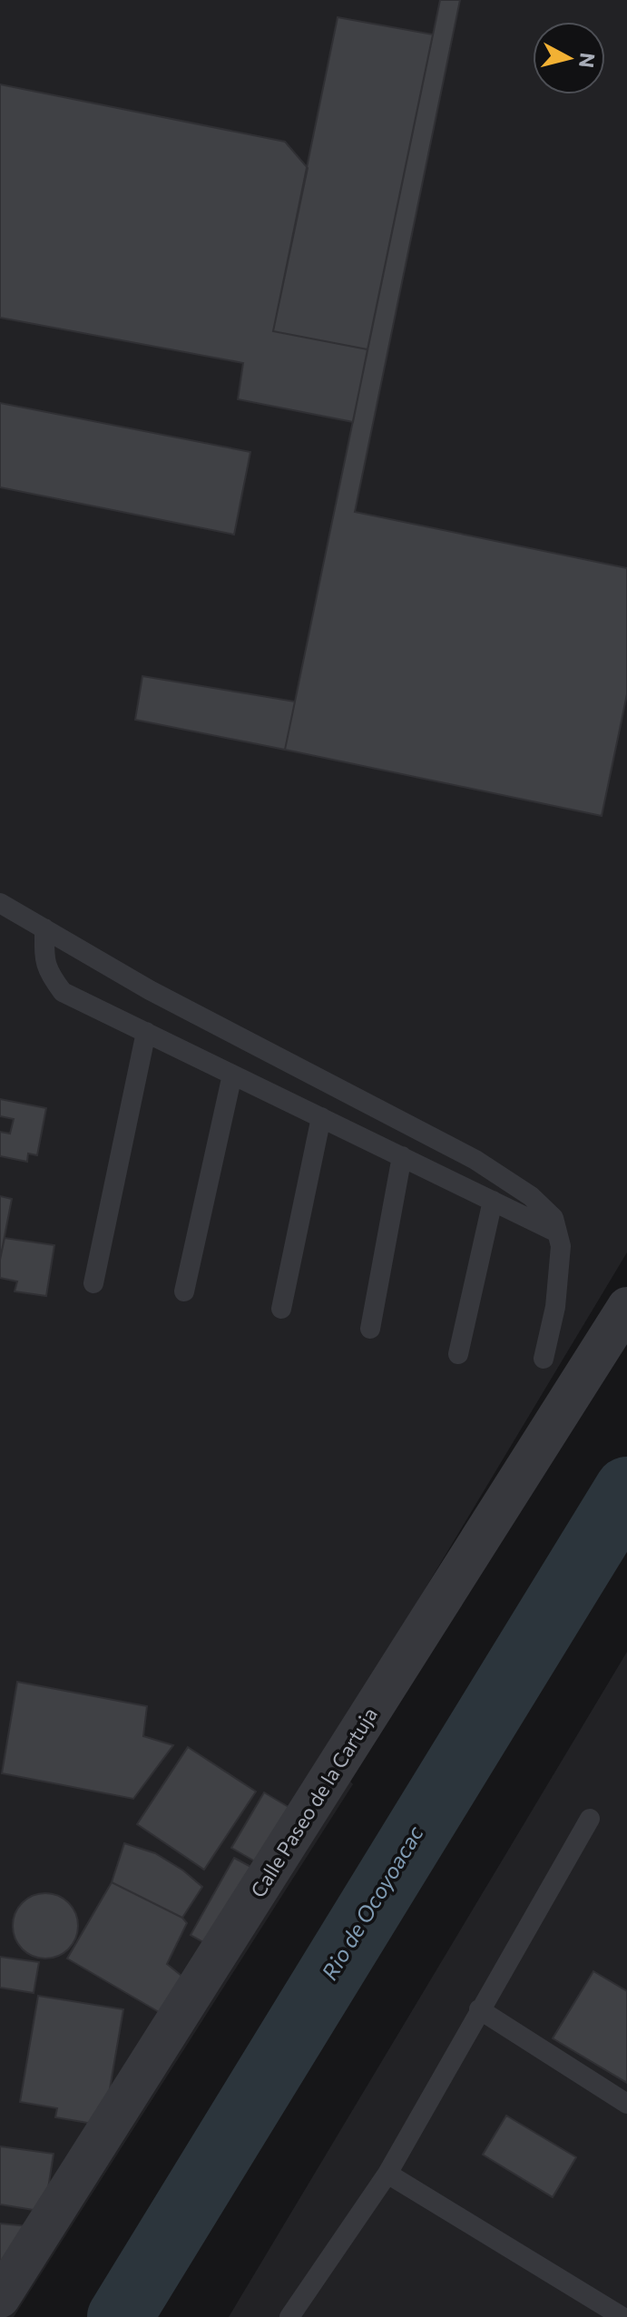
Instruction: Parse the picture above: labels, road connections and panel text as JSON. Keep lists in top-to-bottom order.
{
  "streets": {
    "street": ["Calle Paseo de la Cartuja"]
  },
  "water": ["Rio de Ocoyoacac"],
  "north": "right"
}
